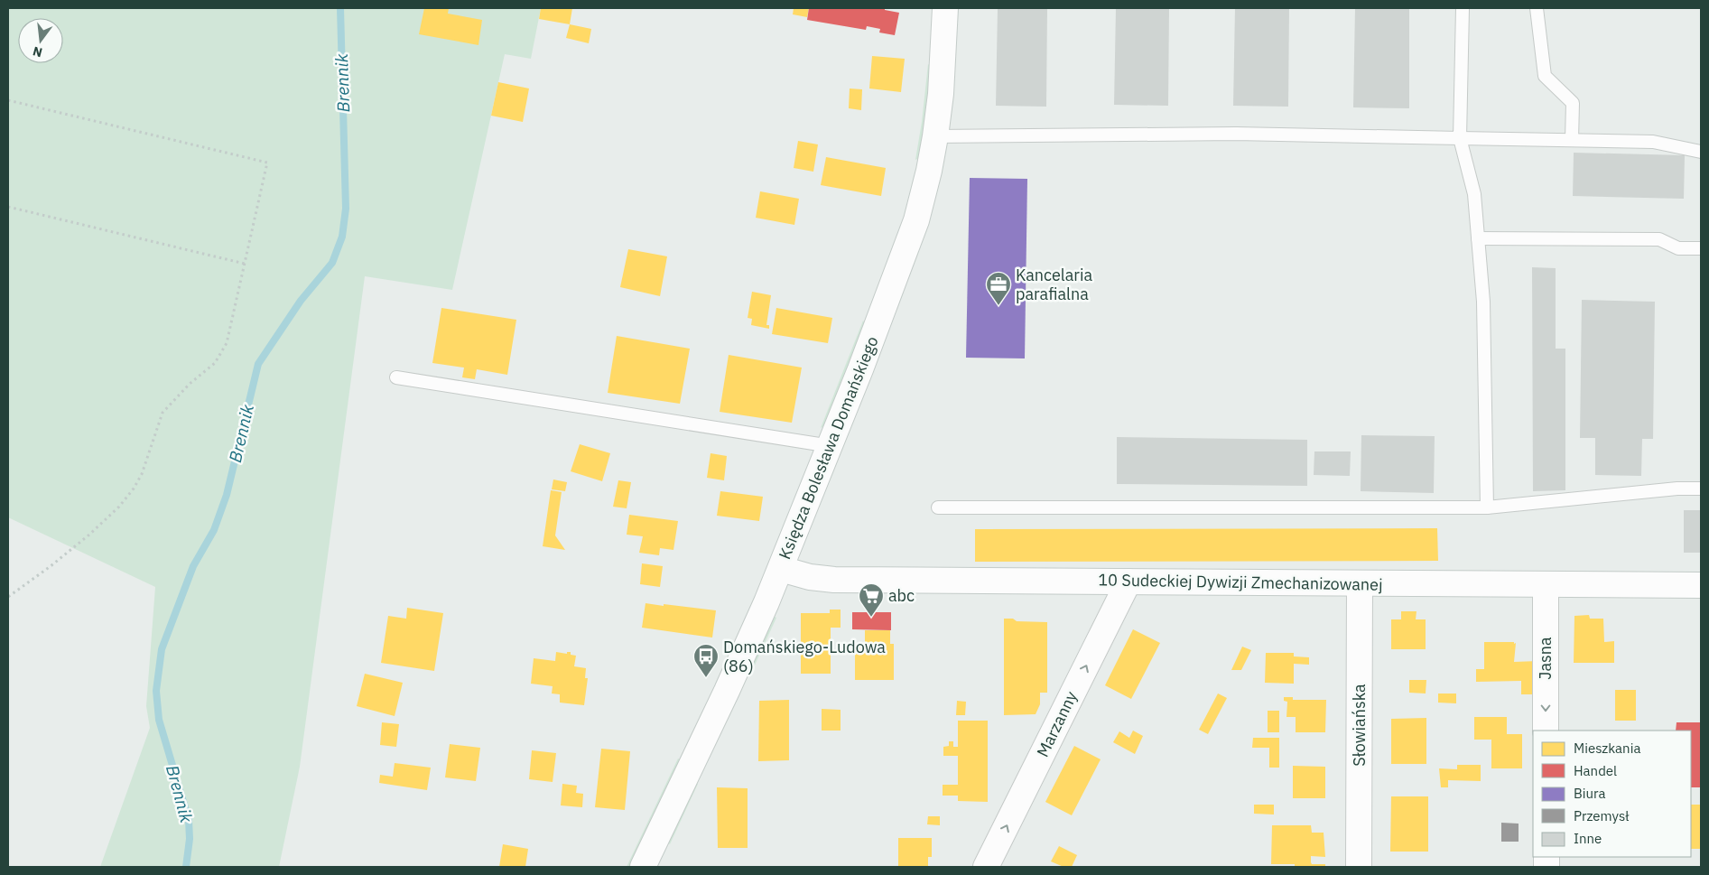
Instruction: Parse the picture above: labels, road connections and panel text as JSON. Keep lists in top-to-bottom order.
{
  "streets": {
    "street": [
      "Księdza Bolesława Domańskiego",
      "10 Sudeckiej Dywizji Zmechanizowanej",
      "Jasna",
      "Marzanny",
      "Słowiańska"
    ]
  },
  "crossings": [
    ["Księdza Bolesława Domańskiego", "10 Sudeckiej Dywizji Zmechanizowanej"],
    ["10 Sudeckiej Dywizji Zmechanizowanej", "Jasna"],
    ["10 Sudeckiej Dywizji Zmechanizowanej", "Marzanny"],
    ["10 Sudeckiej Dywizji Zmechanizowanej", "Słowiańska"]
  ],
  "one_way": ["Jasna", "Marzanny"],
  "water": ["Brennik"],
  "places": {
    "office": ["Kancelaria parafialna"],
    "supermarket": ["abc"],
    "bus stop": ["Domańskiego-Ludowa (86)"]
  },
  "legend": [
    "Mieszkania",
    "Handel",
    "Biura",
    "Przemysł",
    "Inne"
  ],
  "north": "bottom"
}
